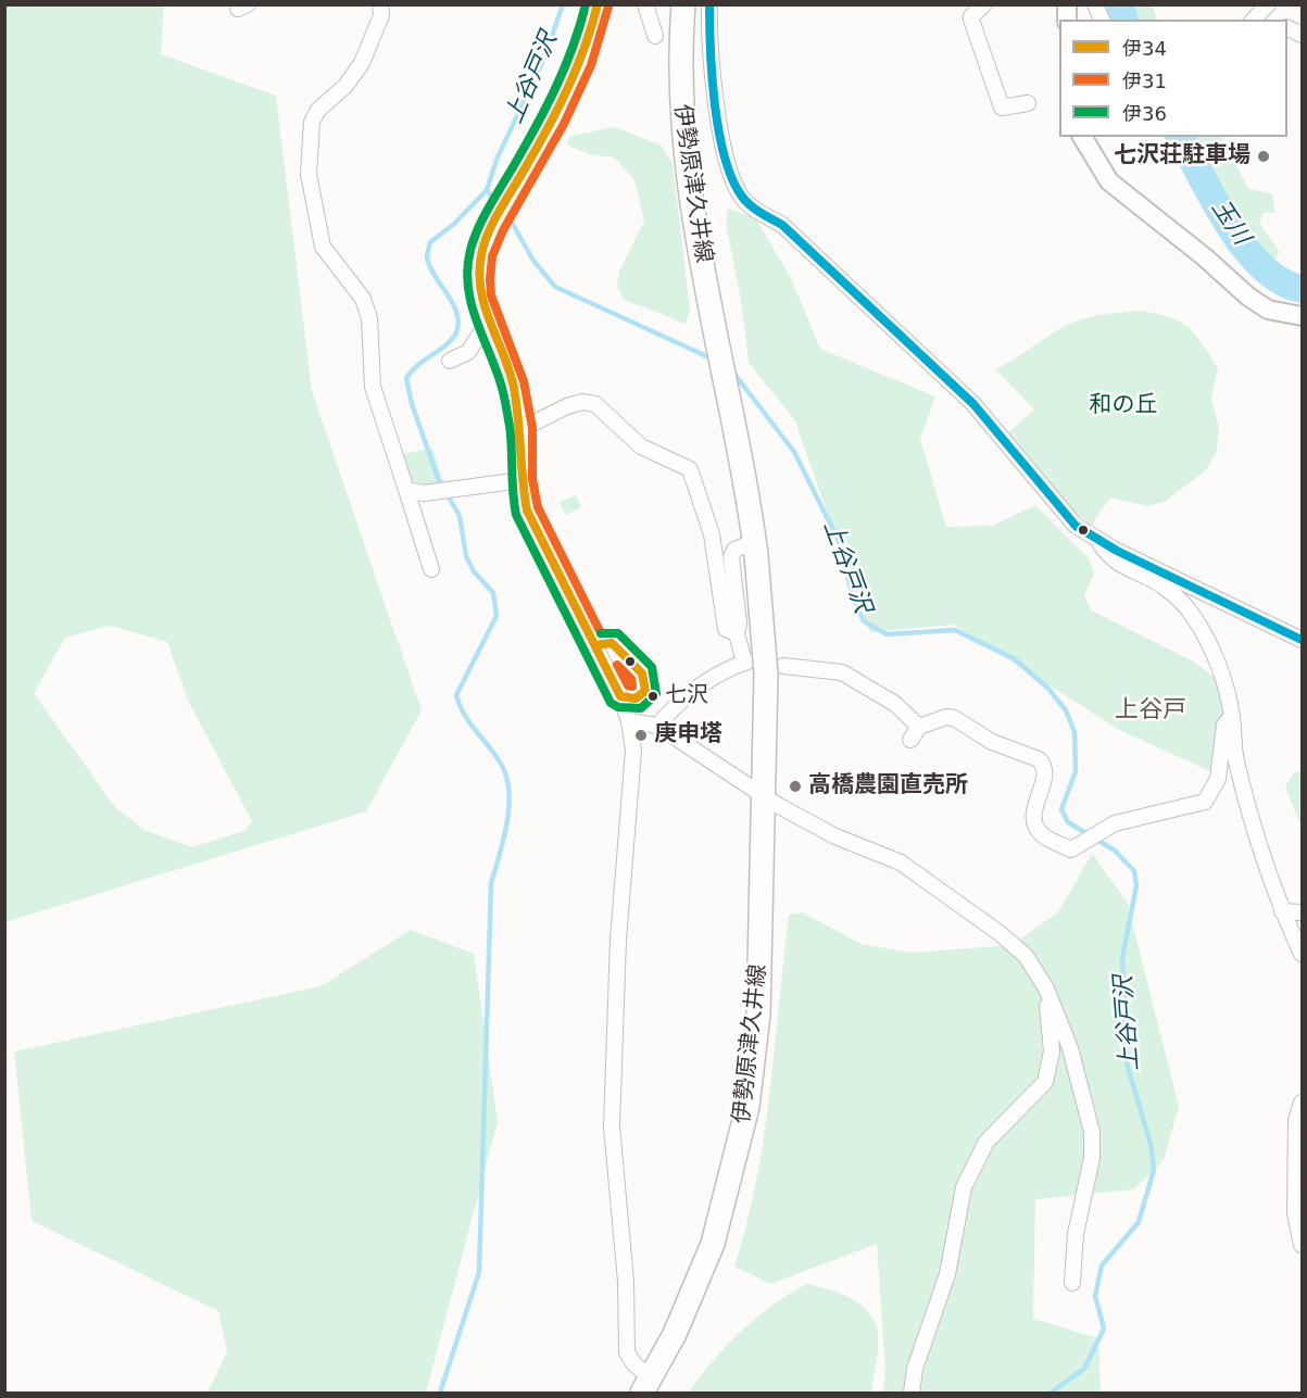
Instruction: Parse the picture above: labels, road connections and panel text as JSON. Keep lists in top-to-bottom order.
{
  "streets": {
    "main road": ["伊勢原津久井線"]
  },
  "districts": ["上谷戸"],
  "water": ["上谷戸沢", "玉川"],
  "parks": ["和の丘"],
  "places": [
    "七沢荘駐車場",
    "七沢",
    "庚申塔",
    "高橋農園直売所"
  ],
  "lines": ["transit line 伊34", "transit line 伊36", "transit line 伊31"],
  "legend": ["伊34", "伊31", "伊36"]
}
